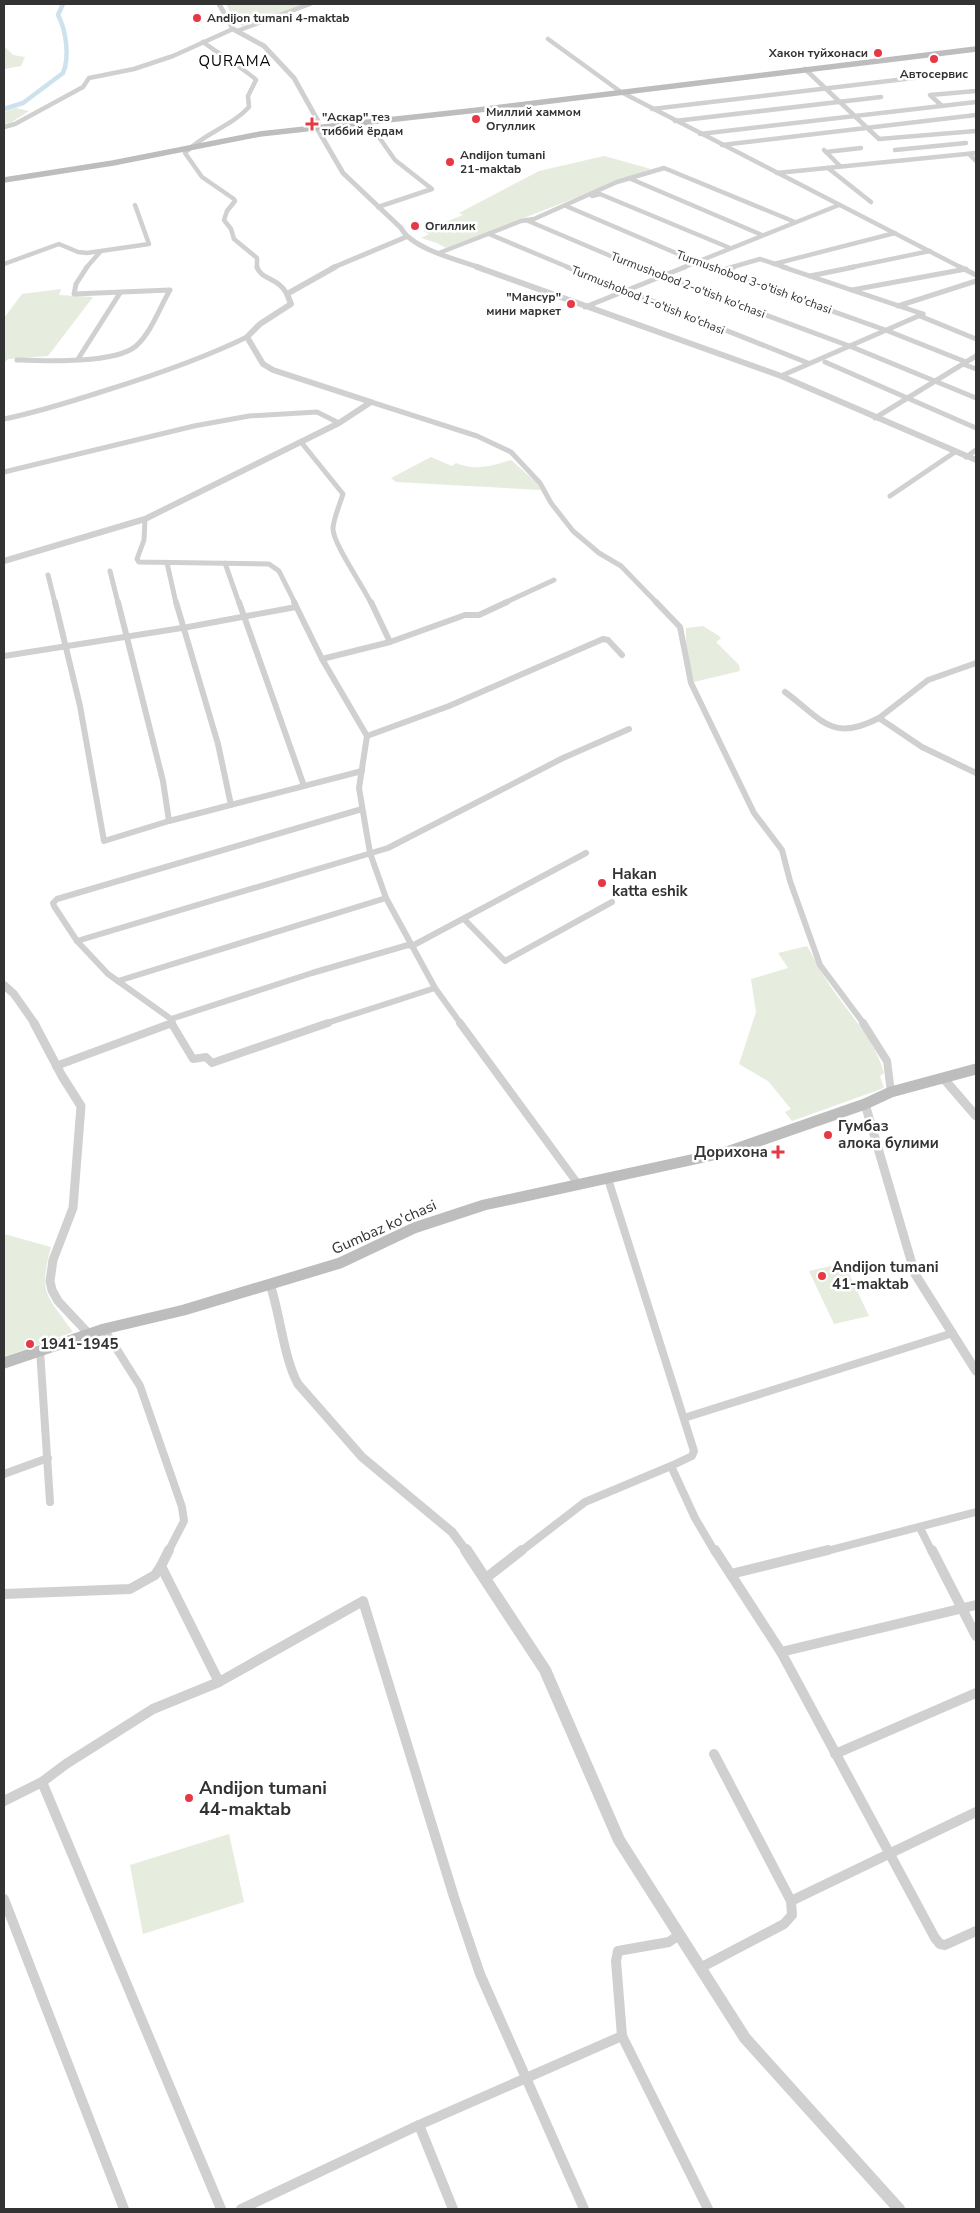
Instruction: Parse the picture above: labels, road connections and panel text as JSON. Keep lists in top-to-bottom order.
{
  "streets": {
    "main road": ["Gumbaz ko'chasi"],
    "street": ["Turmushobod 3-o'tish ko'chasi", "Turmushobod 2-o'tish ko'chasi", "Turmushobod 1-o'tish ko'chasi"]
  },
  "districts": ["QURAMA"],
  "places": {
    "other": [
      "Andijon tumani 4-maktab",
      "Хакон туйхонаси",
      "Автосервис",
      "Миллий хаммом Огуллик",
      "Andijon tumani 21-maktab",
      "Огиллик",
      "\"Мансур\" мини маркет",
      "Hakan katta eshik",
      "Гумбаз алока булими",
      "Andijon tumani 41-maktab",
      "1941-1945",
      "Andijon tumani 44-maktab"
    ],
    "health": ["\"Аскар\" тез тиббий ёрдам", "Дорихона"]
  }
}
